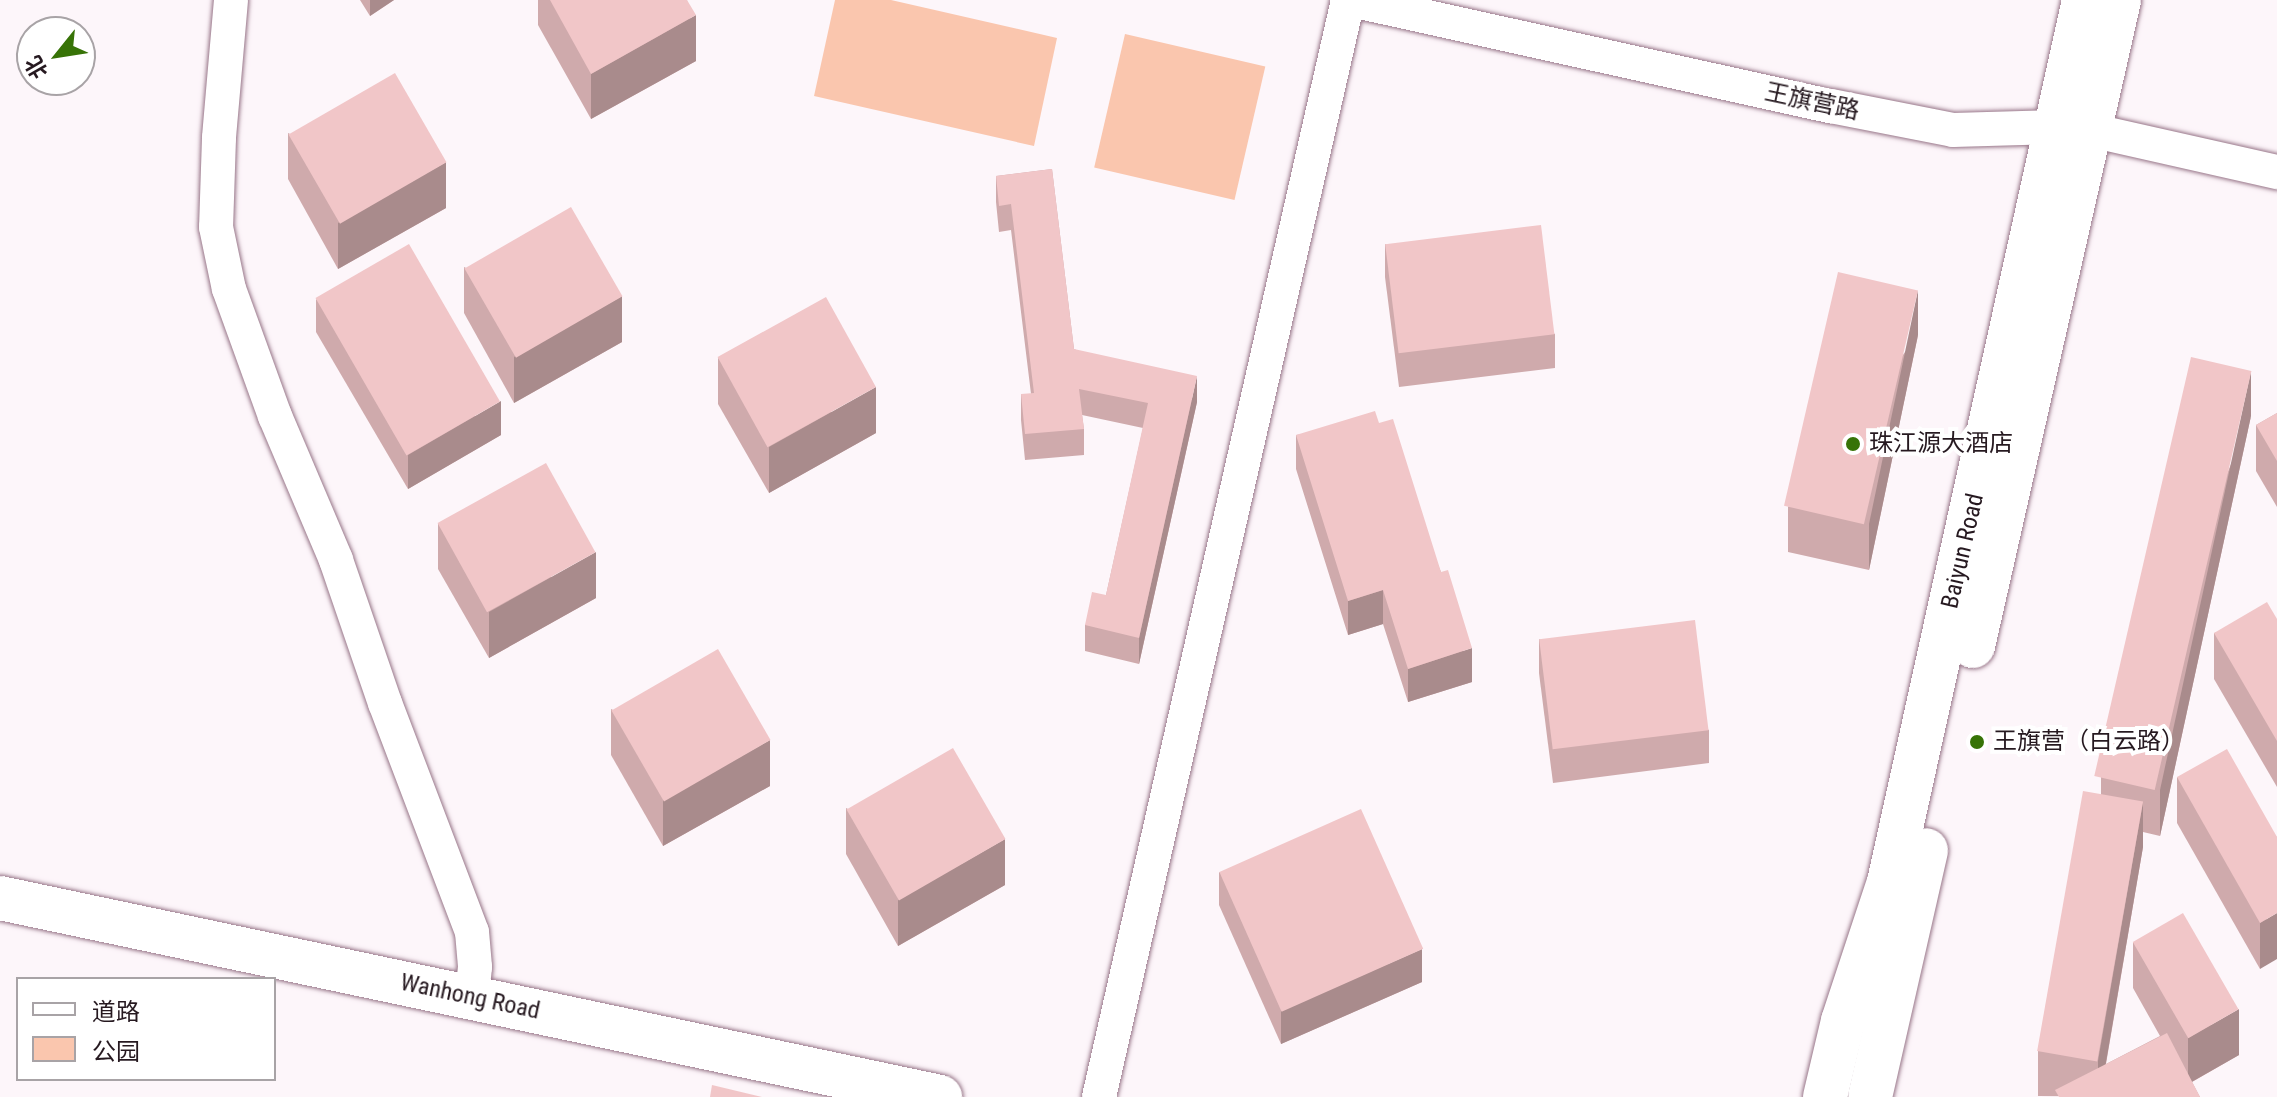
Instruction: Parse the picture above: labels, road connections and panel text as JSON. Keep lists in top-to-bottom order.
{
  "streets": {
    "main road": ["Baiyun Road", "Wanhong Road"],
    "street": ["王旗营路"]
  },
  "crossings": [
    ["王旗营路", "Baiyun Road"]
  ],
  "places": ["珠江源大酒店", "王旗营（白云路）"],
  "legend": ["道路", "公园"],
  "north": "bottom left"
}
